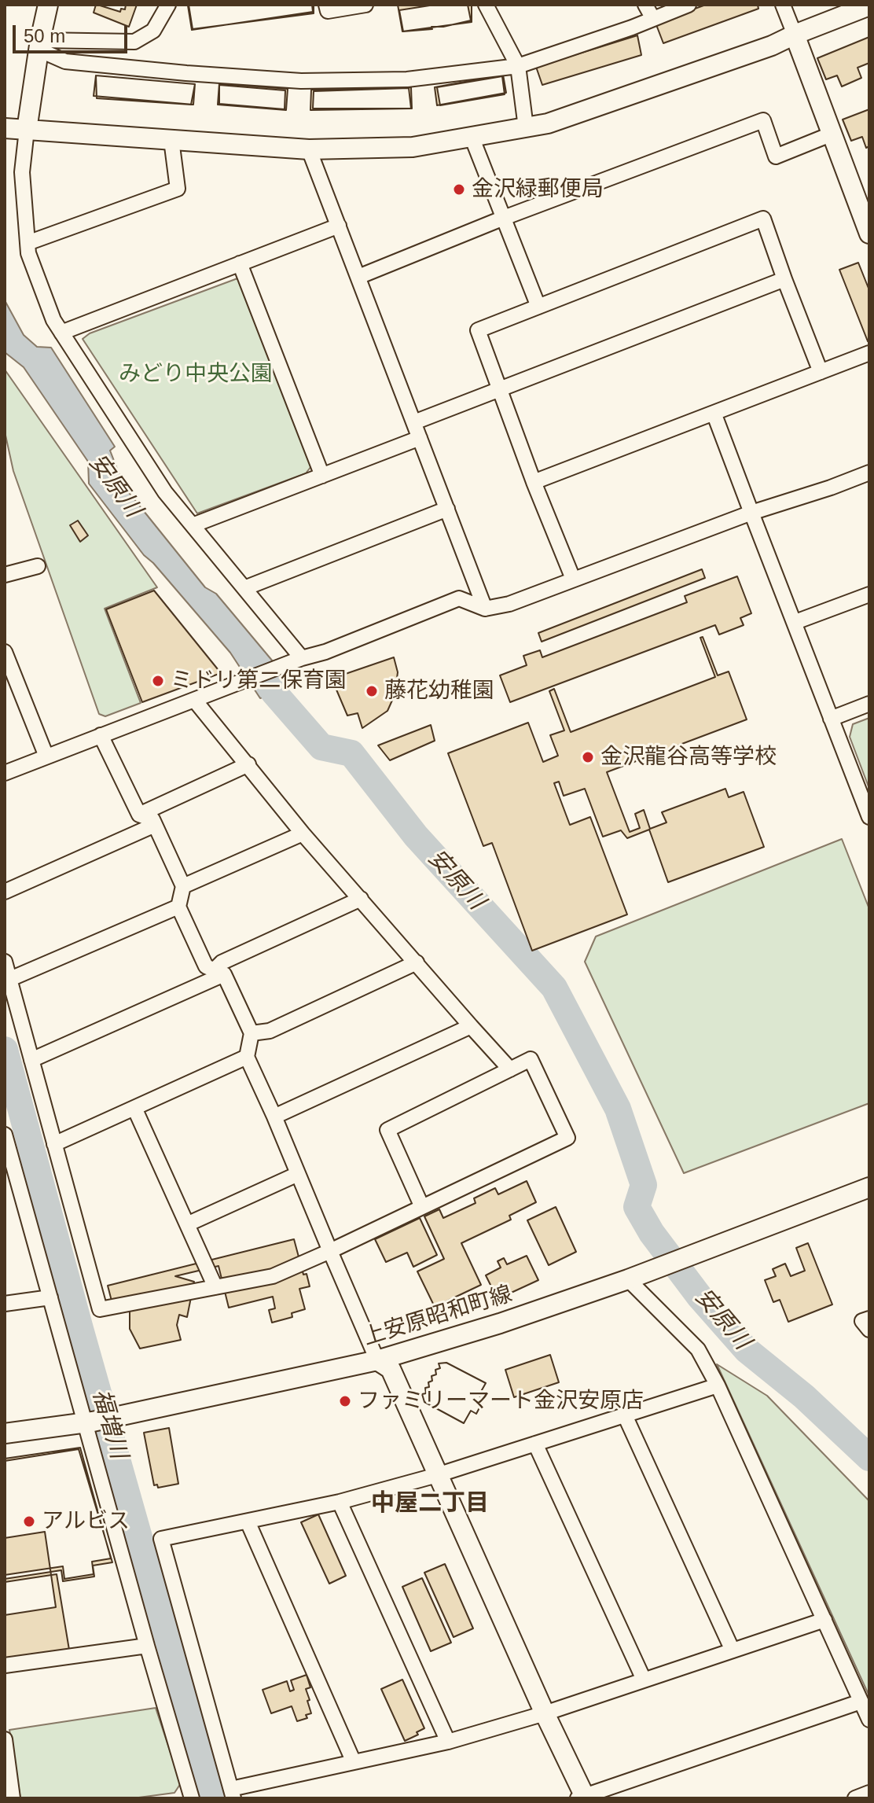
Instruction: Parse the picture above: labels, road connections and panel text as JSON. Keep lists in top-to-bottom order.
{
  "streets": {
    "street": ["上安原昭和町線"]
  },
  "districts": ["中屋二丁目"],
  "water": ["安原川", "福増川"],
  "parks": ["みどり中央公園"],
  "places": [
    "金沢緑郵便局",
    "ミドリ第二保育園",
    "藤花幼稚園",
    "金沢龍谷高等学校",
    "ファミリーマート金沢安原店",
    "アルビス"
  ],
  "scale_bar": "50 m"
}
